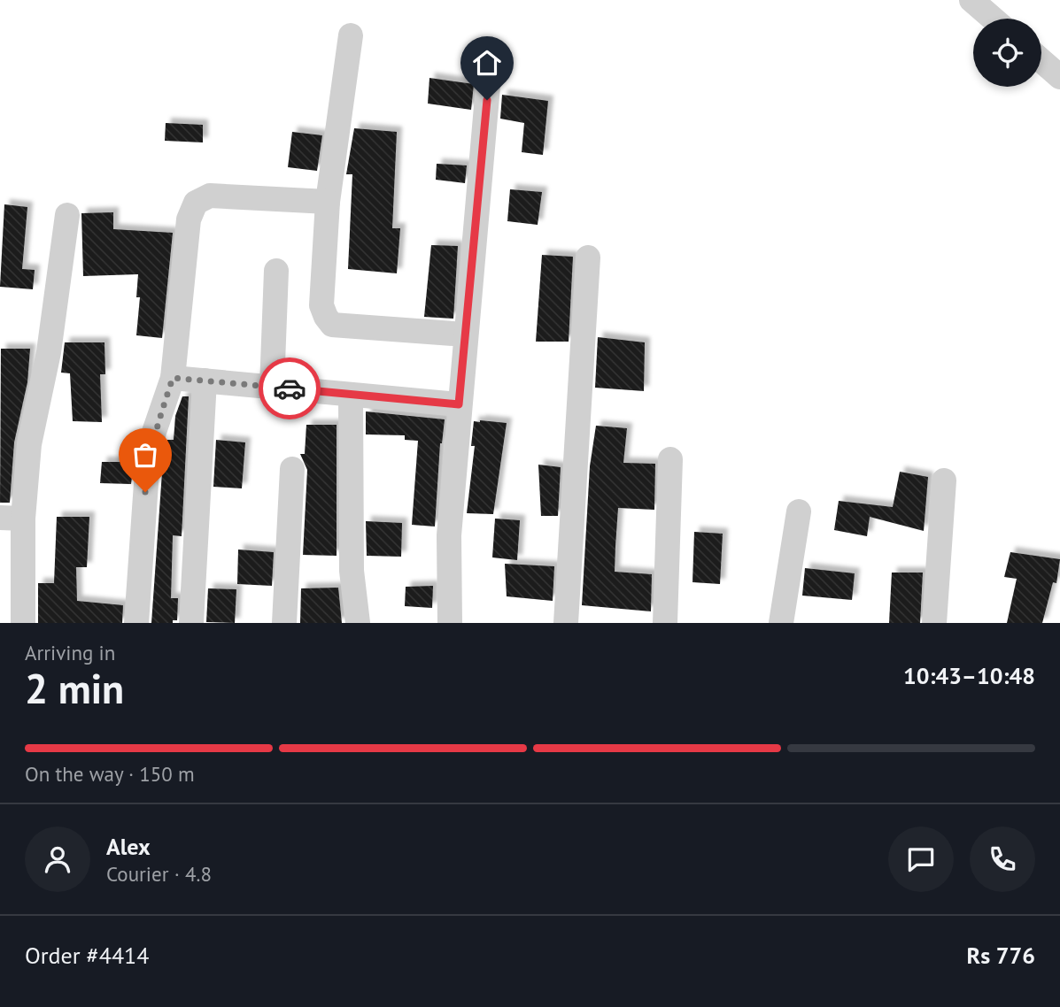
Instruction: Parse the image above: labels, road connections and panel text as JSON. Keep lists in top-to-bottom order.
{
  "page": {
    "heading": ["2 min", "Arriving in", "10:43–10:48"],
    "panel": [
      "Alex",
      "Courier · 4.8",
      "Order #4414",
      "Rs 776"
    ],
    "bar": "On the way · 150 m"
  }
}
